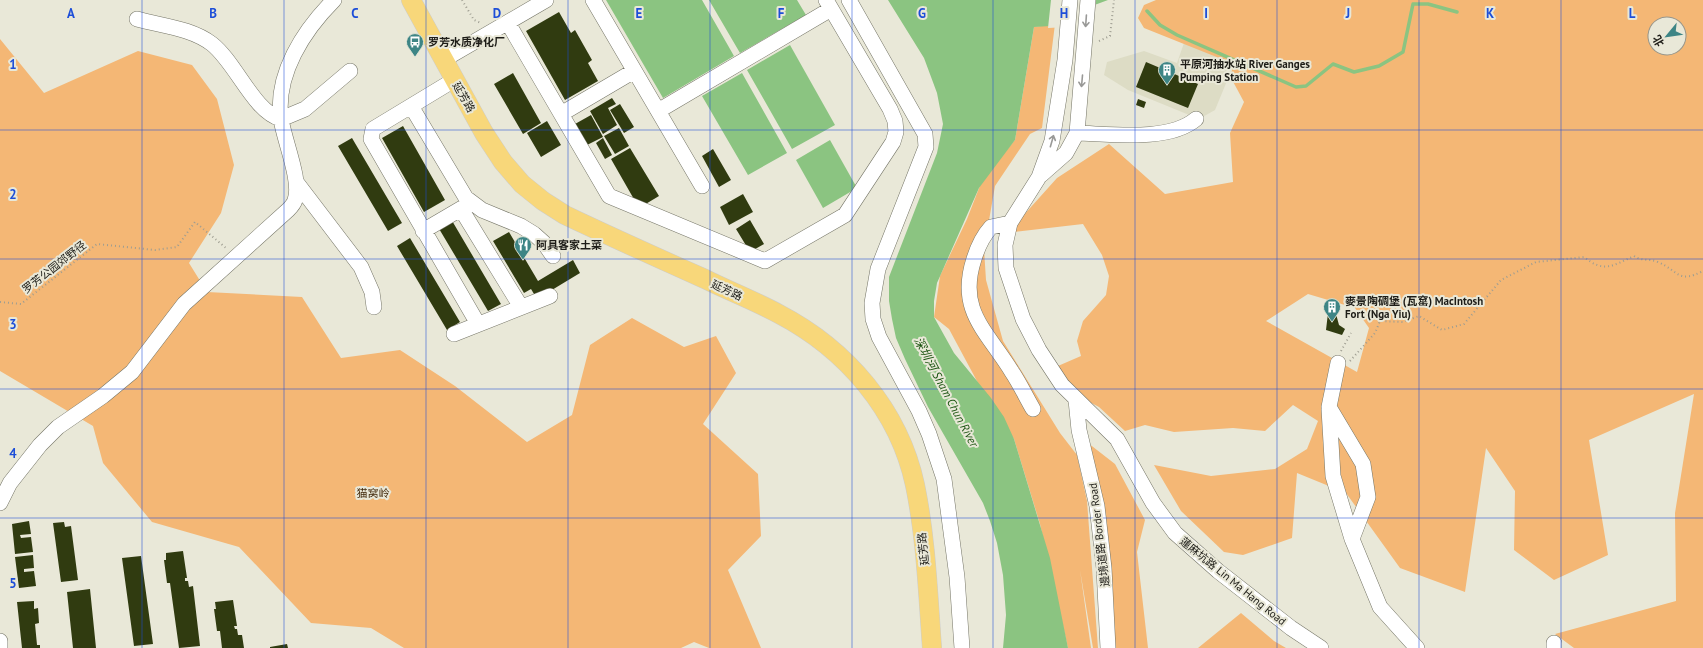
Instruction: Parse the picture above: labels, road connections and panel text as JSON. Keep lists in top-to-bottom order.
{
  "streets": {
    "main road": ["延芳路"],
    "street": ["邊境道路 Border Road", "蓮麻坑路 Lin Ma Hang Road"],
    "path": ["罗芳公园郊野径"]
  },
  "crossings": [
    ["邊境道路 Border Road", "蓮麻坑路 Lin Ma Hang Road"]
  ],
  "water": ["深圳河 Sham Chun River"],
  "parks": ["猫窝岭"],
  "places": {
    "bus stop": ["罗芳水质净化厂"],
    "building": ["平原河抽水站 River Ganges Pumping Station", "麥景陶碉堡 (瓦窰) MacIntosh Fort (Nga Yiu)"],
    "restaurant": ["阿具客家土菜"]
  },
  "north": "bottom left",
  "grid": {
    "columns": [
      "A",
      "B",
      "C",
      "D",
      "E",
      "F",
      "G",
      "H",
      "I",
      "J",
      "K",
      "L"
    ],
    "rows": [
      "1",
      "2",
      "3",
      "4",
      "5"
    ]
  }
}
